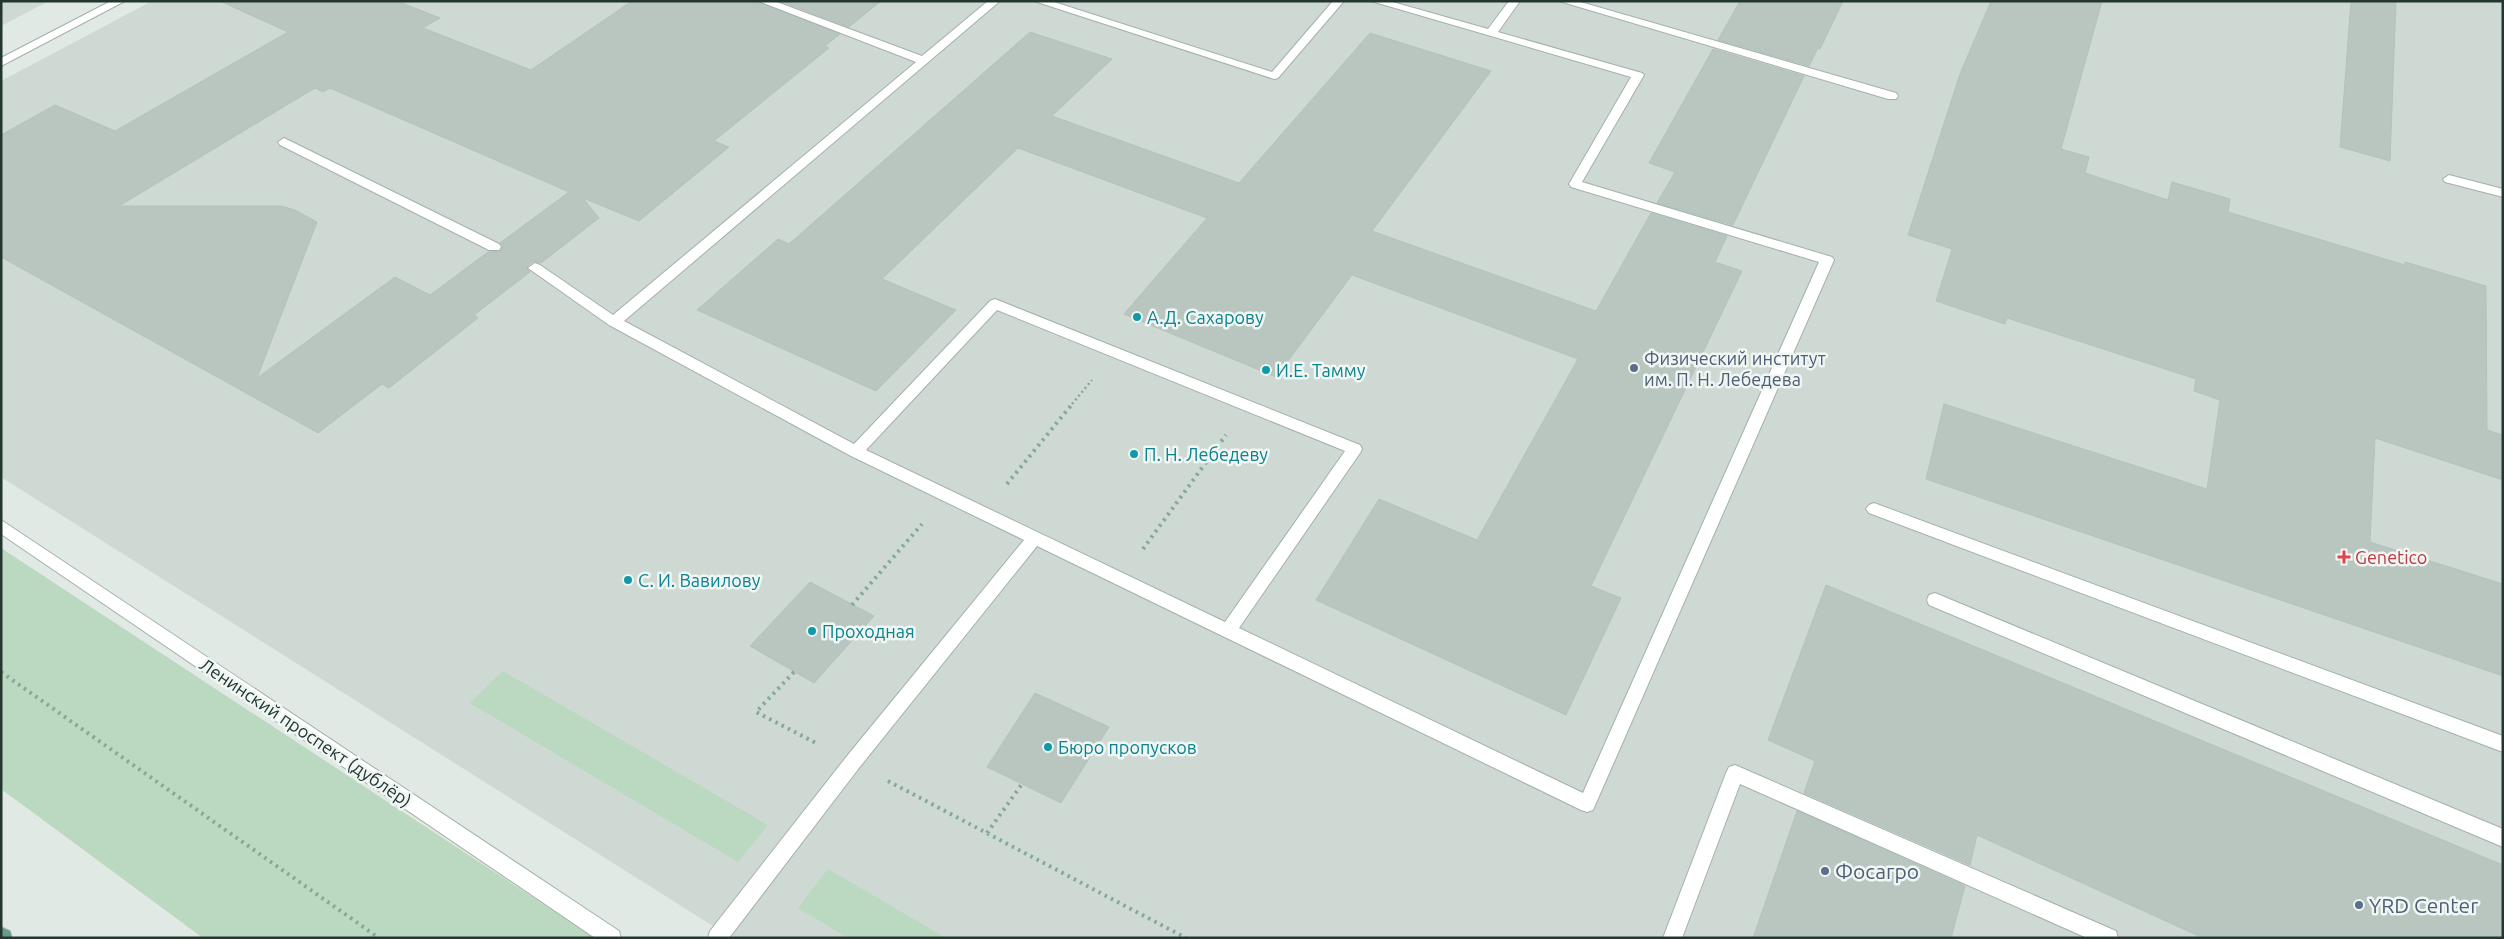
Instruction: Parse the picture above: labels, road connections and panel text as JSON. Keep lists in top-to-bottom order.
{
  "streets": {
    "street": ["Ленинский проспект (дублёр)"]
  },
  "places": {
    "other": [
      "А.Д. Сахарову",
      "Физический институт им. П. Н. Лебедева",
      "И.Е. Тамму",
      "П. Н. Лебедеву",
      "С. И. Вавилову",
      "Проходная",
      "Бюро пропусков",
      "Фосагро",
      "YRD Center"
    ],
    "health": ["Genetico"]
  }
}
